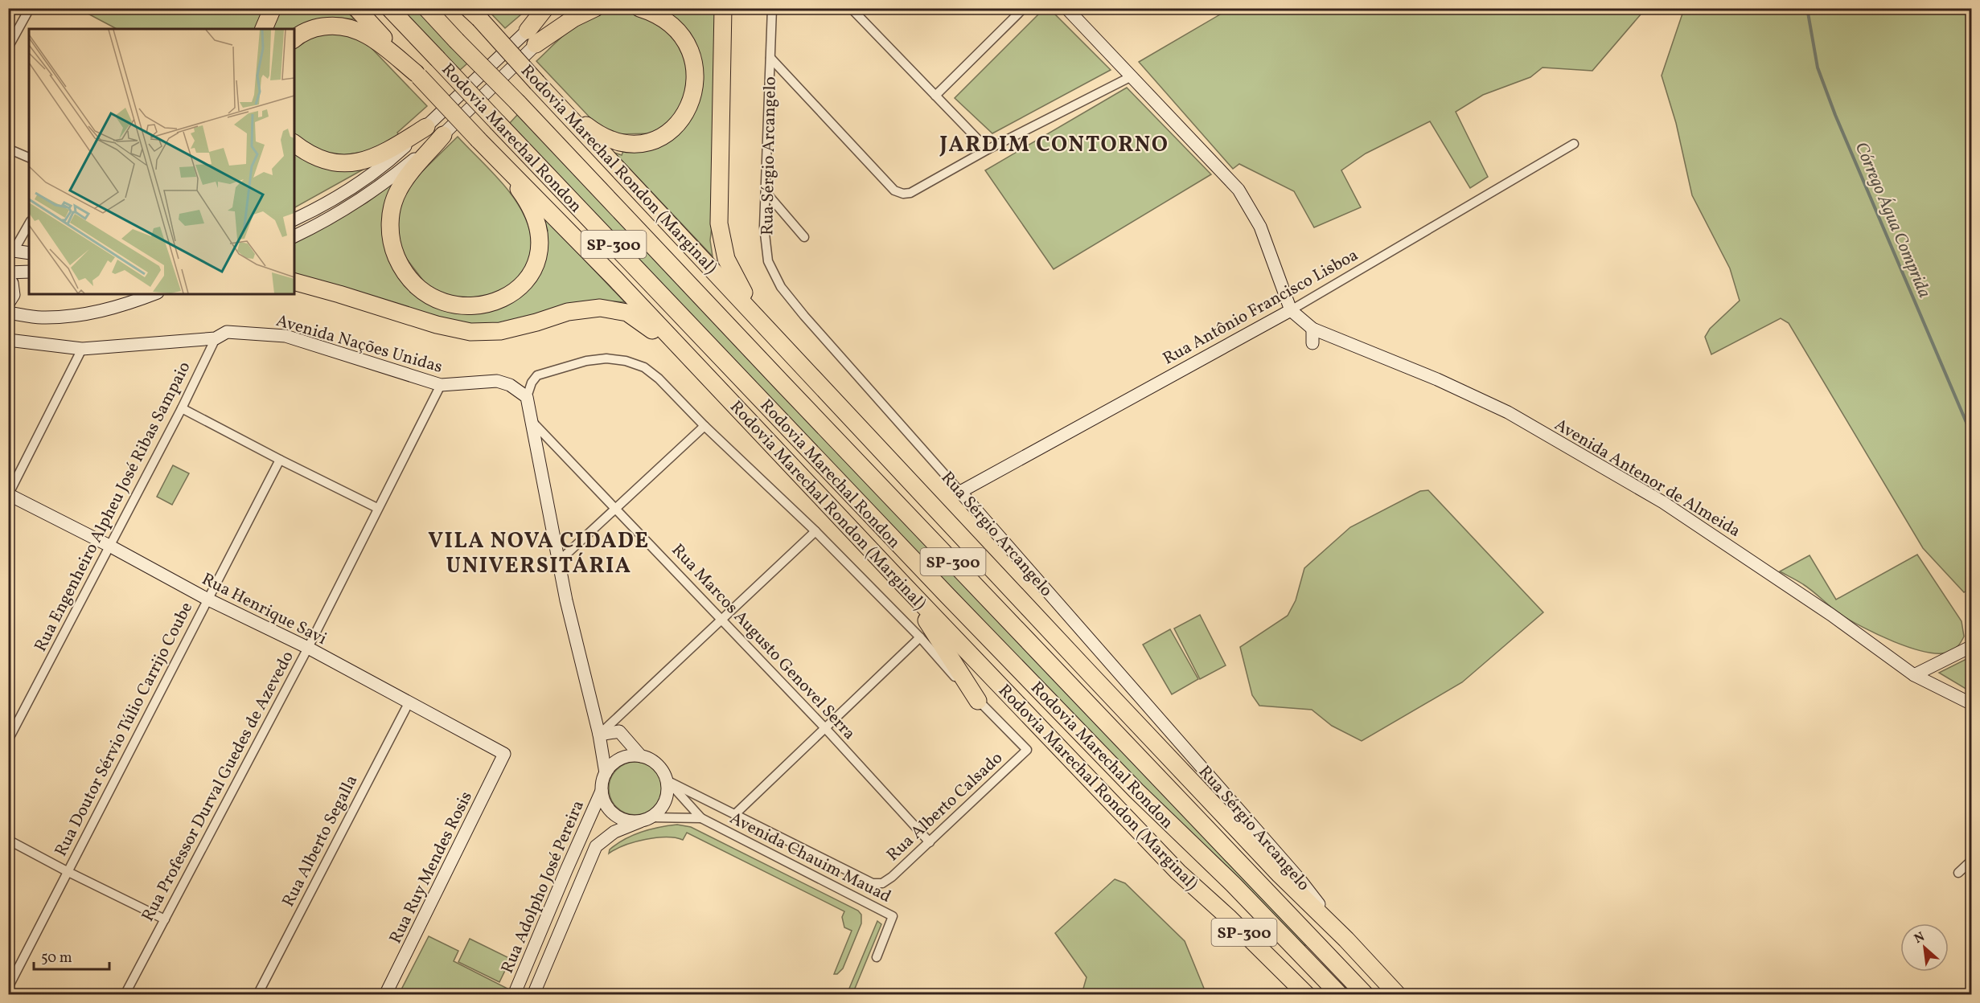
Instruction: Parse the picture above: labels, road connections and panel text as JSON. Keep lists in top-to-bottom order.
{
  "streets": {
    "highway": [
      "Rodovia Marechal Rondon",
      "Rua Sérgio Arcangelo",
      "Rodovia Marechal Rondon (Marginal)",
      "SP-300"
    ],
    "street": [
      "Rua Antônio Francisco Lisboa",
      "Avenida Nações Unidas",
      "Avenida Antenor de Almeida",
      "Rua Engenheiro Alpheu José Ribas Sampaio",
      "Rua Henrique Savi",
      "Rua Marcos Augusto Genovel Serra",
      "Rua Doutor Sérvio Túlio Carrijo Coube",
      "Rua Professor Durval Guedes de Azevedo",
      "Rua Alberto Calsado",
      "Rua Alberto Segalla",
      "Avenida Chauim Mauad",
      "Rua Ruy Mendes Rosis",
      "Rua Adolpho José Pereira"
    ]
  },
  "crossings": [
    ["Rua Sérgio Arcangelo", "Rodovia Marechal Rondon (Marginal)"],
    ["Rua Sérgio Arcangelo", "Rua Antônio Francisco Lisboa"],
    ["Rua Antônio Francisco Lisboa", "Avenida Antenor de Almeida"],
    ["Avenida Nações Unidas", "Rua Engenheiro Alpheu José Ribas Sampaio"],
    ["Avenida Nações Unidas", "Rua Professor Durval Guedes de Azevedo"],
    ["Rua Engenheiro Alpheu José Ribas Sampaio", "Rua Henrique Savi"],
    ["Rua Henrique Savi", "Rua Doutor Sérvio Túlio Carrijo Coube"],
    ["Rua Henrique Savi", "Rua Professor Durval Guedes de Azevedo"],
    ["Rua Henrique Savi", "Rua Alberto Segalla"],
    ["Rua Henrique Savi", "Rua Ruy Mendes Rosis"],
    ["Rua Marcos Augusto Genovel Serra", "Rua Alberto Calsado"],
    ["Avenida Chauim Mauad", "Rua Adolpho José Pereira"]
  ],
  "districts": ["JARDIM CONTORNO", "VILA NOVA CIDADE UNIVERSITÁRIA"],
  "water": ["Córrego Água Comprida"],
  "scale_bar": "50 m",
  "north": "top left"
}
